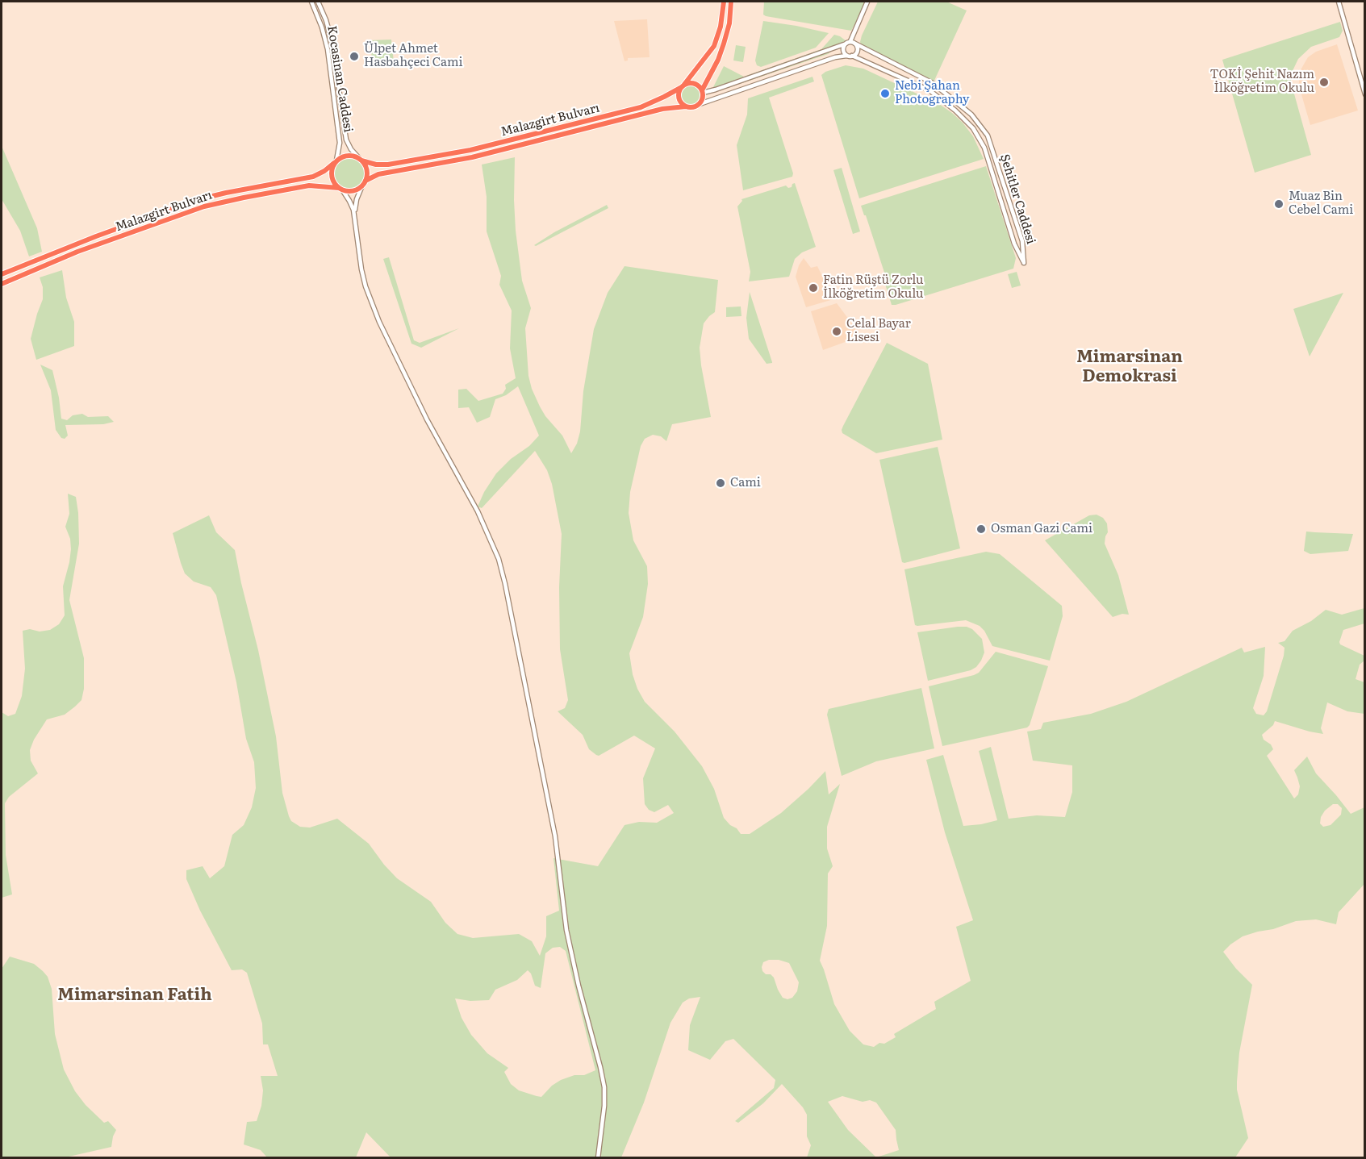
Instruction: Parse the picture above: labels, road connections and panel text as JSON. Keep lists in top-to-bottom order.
{
  "streets": {
    "highway": ["Malazgirt Bulvarı"],
    "street": ["Kocasinan Caddesi", "Şehitler Caddesi"]
  },
  "crossings": [
    ["Kocasinan Caddesi", "Malazgirt Bulvarı"]
  ],
  "districts": ["Mimarsinan Demokrasi", "Mimarsinan Fatih"],
  "places": [
    "Ülpet Ahmet Hasbahçeci Cami",
    "TOKİ Şehit Nazım İlköğretim Okulu",
    "Nebi Şahan Photography",
    "Muaz Bin Cebel Cami",
    "Fatin Rüştü Zorlu İlköğretim Okulu",
    "Celal Bayar Lisesi",
    "Cami",
    "Osman Gazi Cami"
  ]
}
